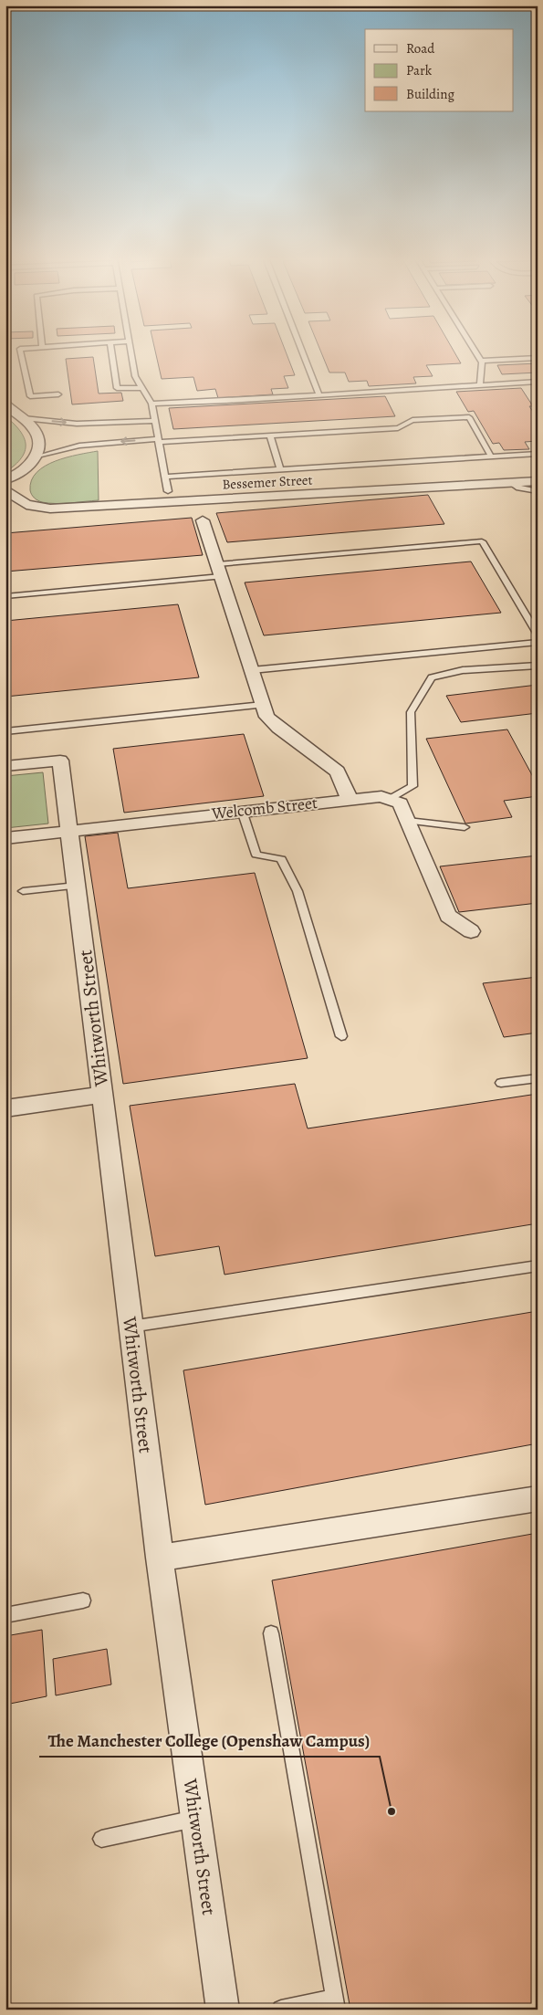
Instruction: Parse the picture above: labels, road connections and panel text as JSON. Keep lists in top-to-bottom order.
{
  "streets": {
    "street": ["Bessemer Street", "Welcomb Street", "Whitworth Street"]
  },
  "crossings": [
    ["Welcomb Street", "Whitworth Street"]
  ],
  "places": ["The Manchester College (Openshaw Campus)"],
  "legend": ["Road", "Park", "Building"]
}
